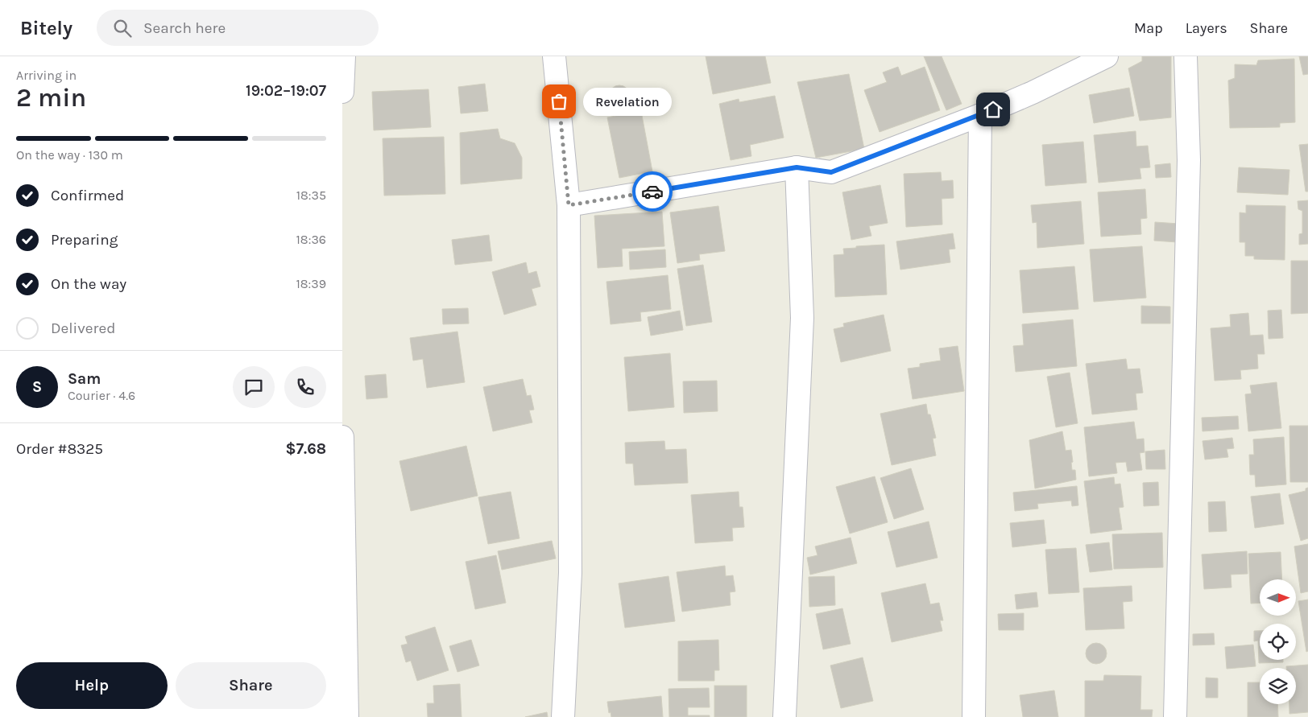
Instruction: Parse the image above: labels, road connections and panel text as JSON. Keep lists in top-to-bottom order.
{
  "places": ["Revelation"],
  "north": "right",
  "page": {
    "header": "Bitely",
    "search": "Search here",
    "nav": ["Map", "Layers", "Share"],
    "heading": ["2 min", "Arriving in", "19:02–19:07"],
    "panel": [
      "Sam",
      "Courier · 4.6",
      "Order #8325",
      "$7.68"
    ],
    "bubble": "Revelation",
    "bar": "On the way · 130 m",
    "list": [
      ["Confirmed", "18:35"],
      ["Preparing", "18:36"],
      ["On the way", "18:39"],
      "Delivered"
    ],
    "round": "S",
    "buttons": ["Help", "Share"]
  }
}
